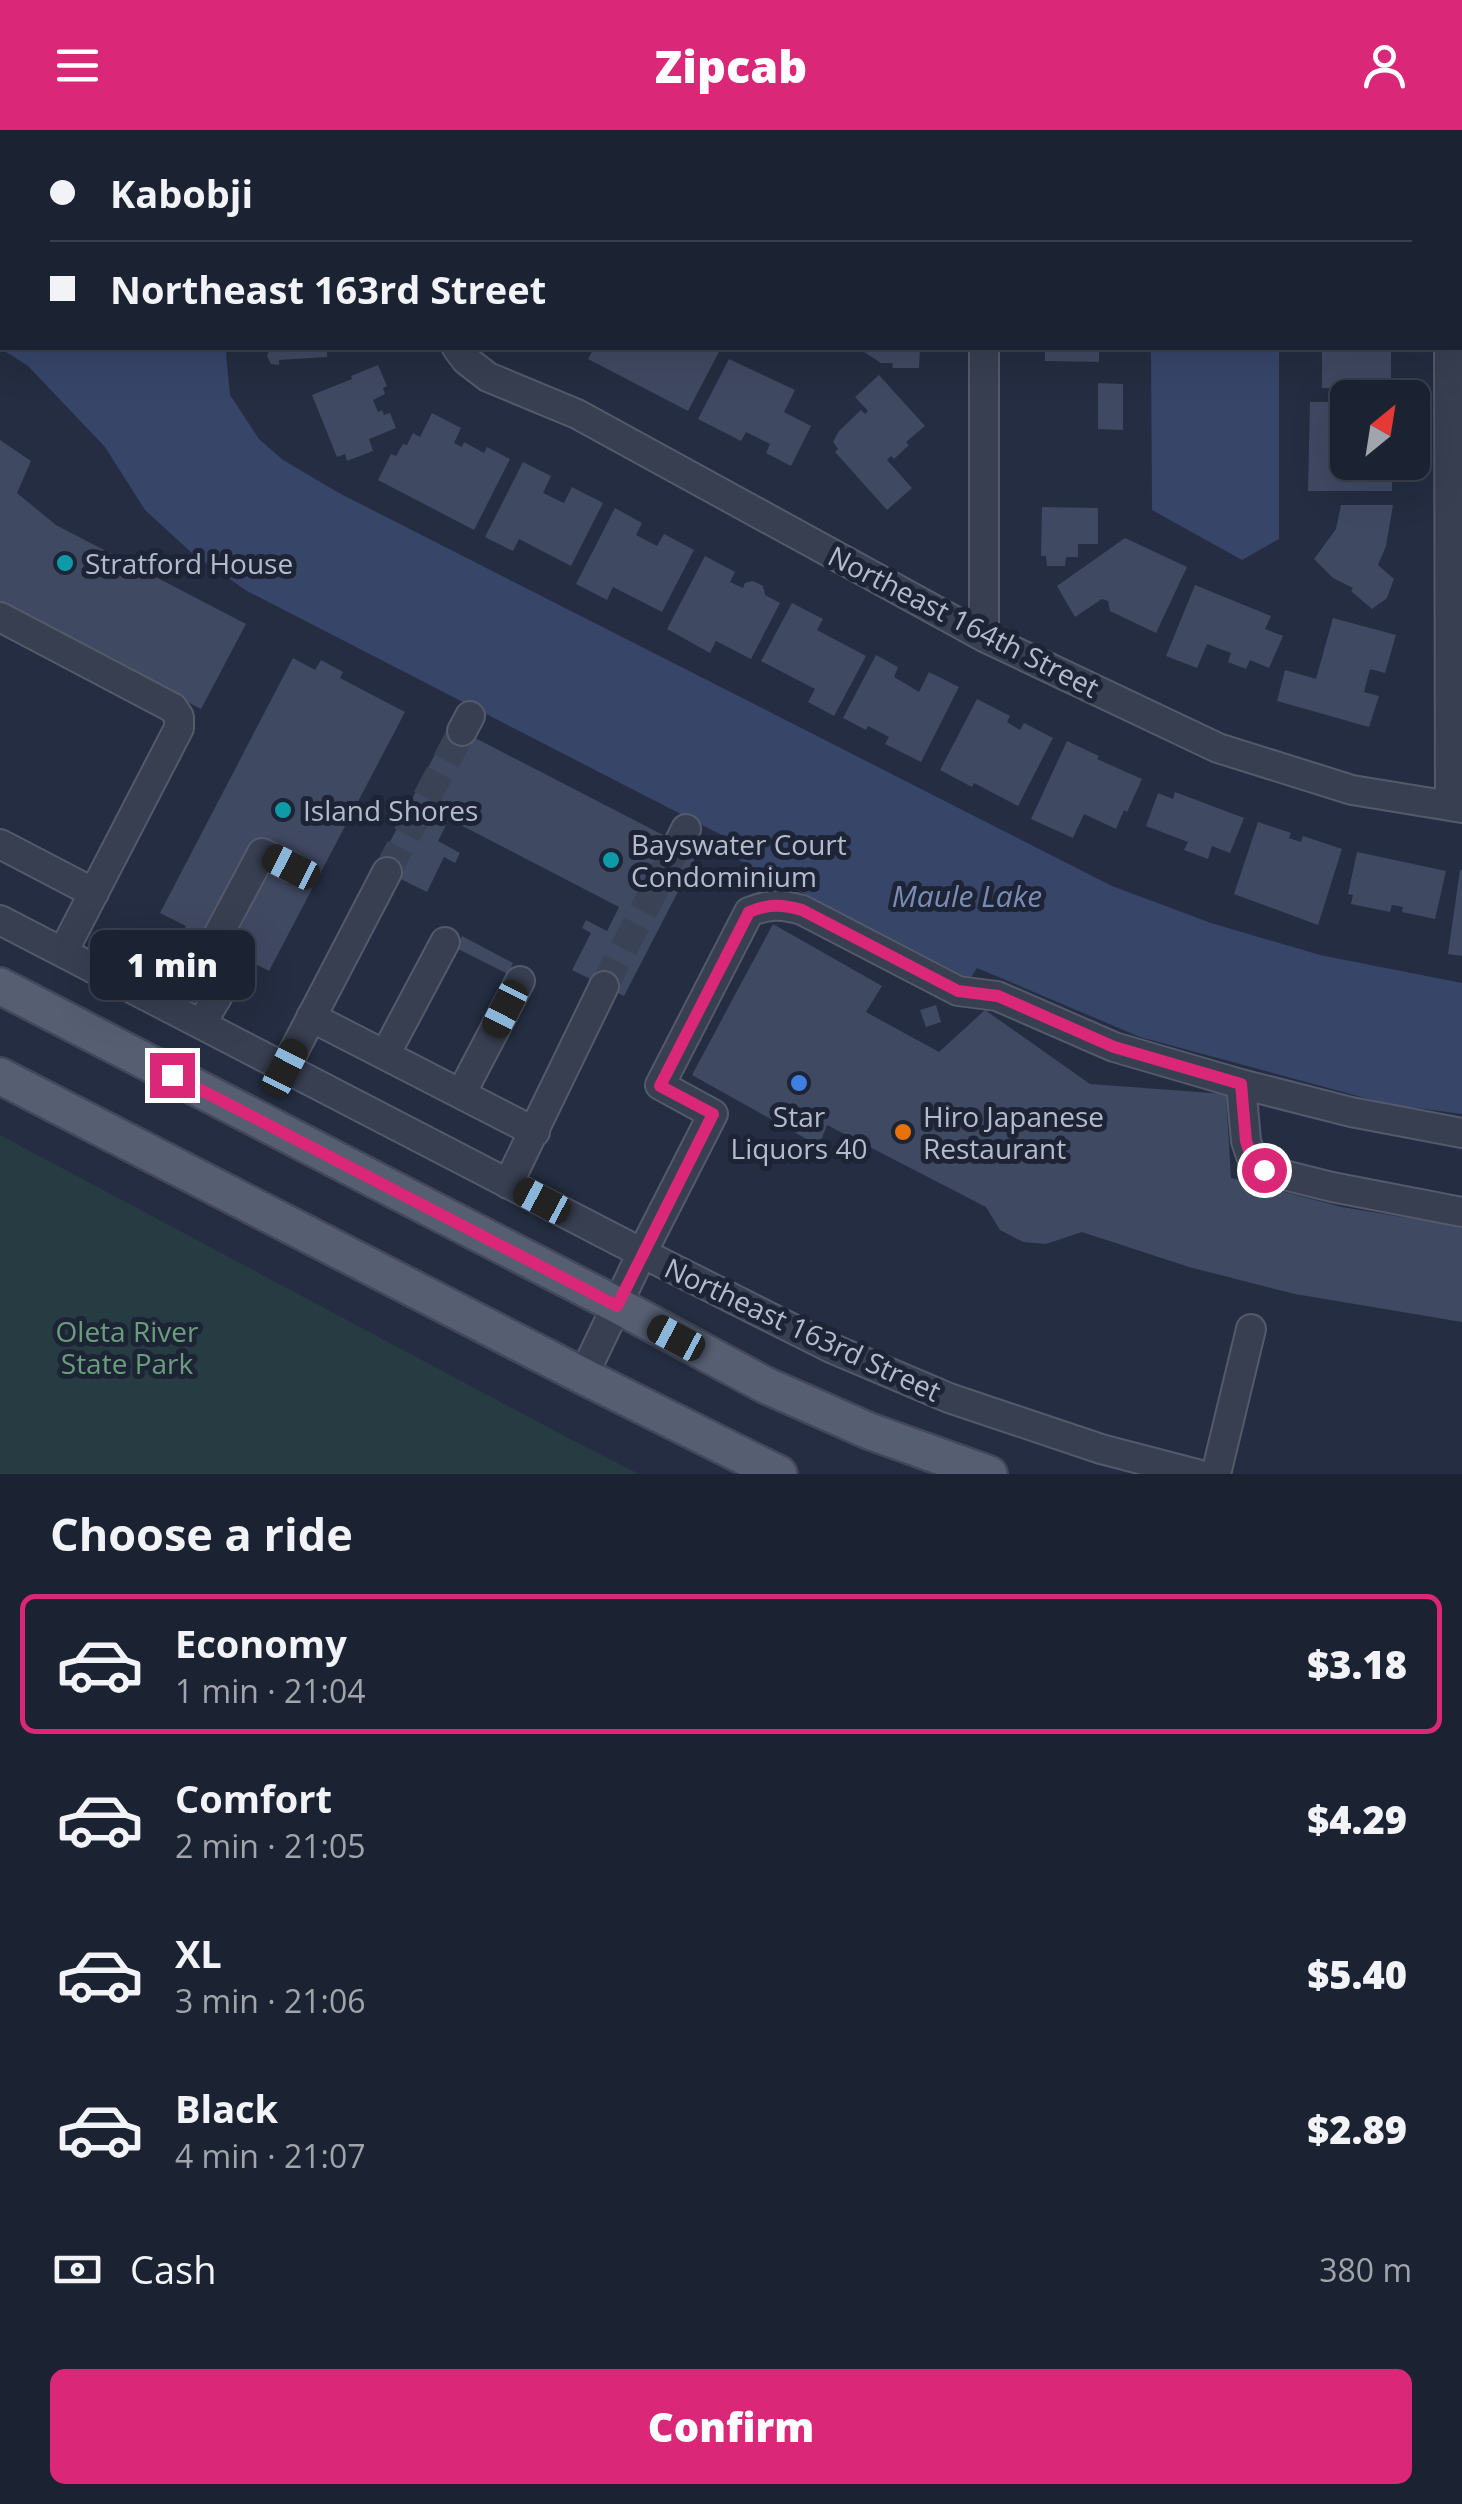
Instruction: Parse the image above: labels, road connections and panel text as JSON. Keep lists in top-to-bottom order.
{
  "streets": {
    "street": ["Northeast 164th Street", "Northeast 163rd Street"]
  },
  "water": ["Maule Lake"],
  "parks": ["Oleta River State Park"],
  "places": [
    "Stratford House",
    "Island Shores",
    "Bayswater Court Condominium",
    "Star Liquors 40",
    "Hiro Japanese Restaurant"
  ],
  "north": "top right",
  "page": {
    "header": "Zipcab",
    "banner": ["Kabobji", "Northeast 163rd Street"],
    "bubble": "1 min",
    "heading": "Choose a ride",
    "list": [
      {
        "name": "Economy",
        "note": "1 min · 21:04",
        "value": "$3.18"
      },
      {
        "name": "Comfort",
        "note": "2 min · 21:05",
        "value": "$4.29"
      },
      {
        "name": "XL",
        "note": "3 min · 21:06",
        "value": "$5.40"
      },
      {
        "name": "Black",
        "note": "4 min · 21:07",
        "value": "$2.89"
      }
    ],
    "pay": ["Cash", "380 m"],
    "buttons": "Confirm"
  }
}
